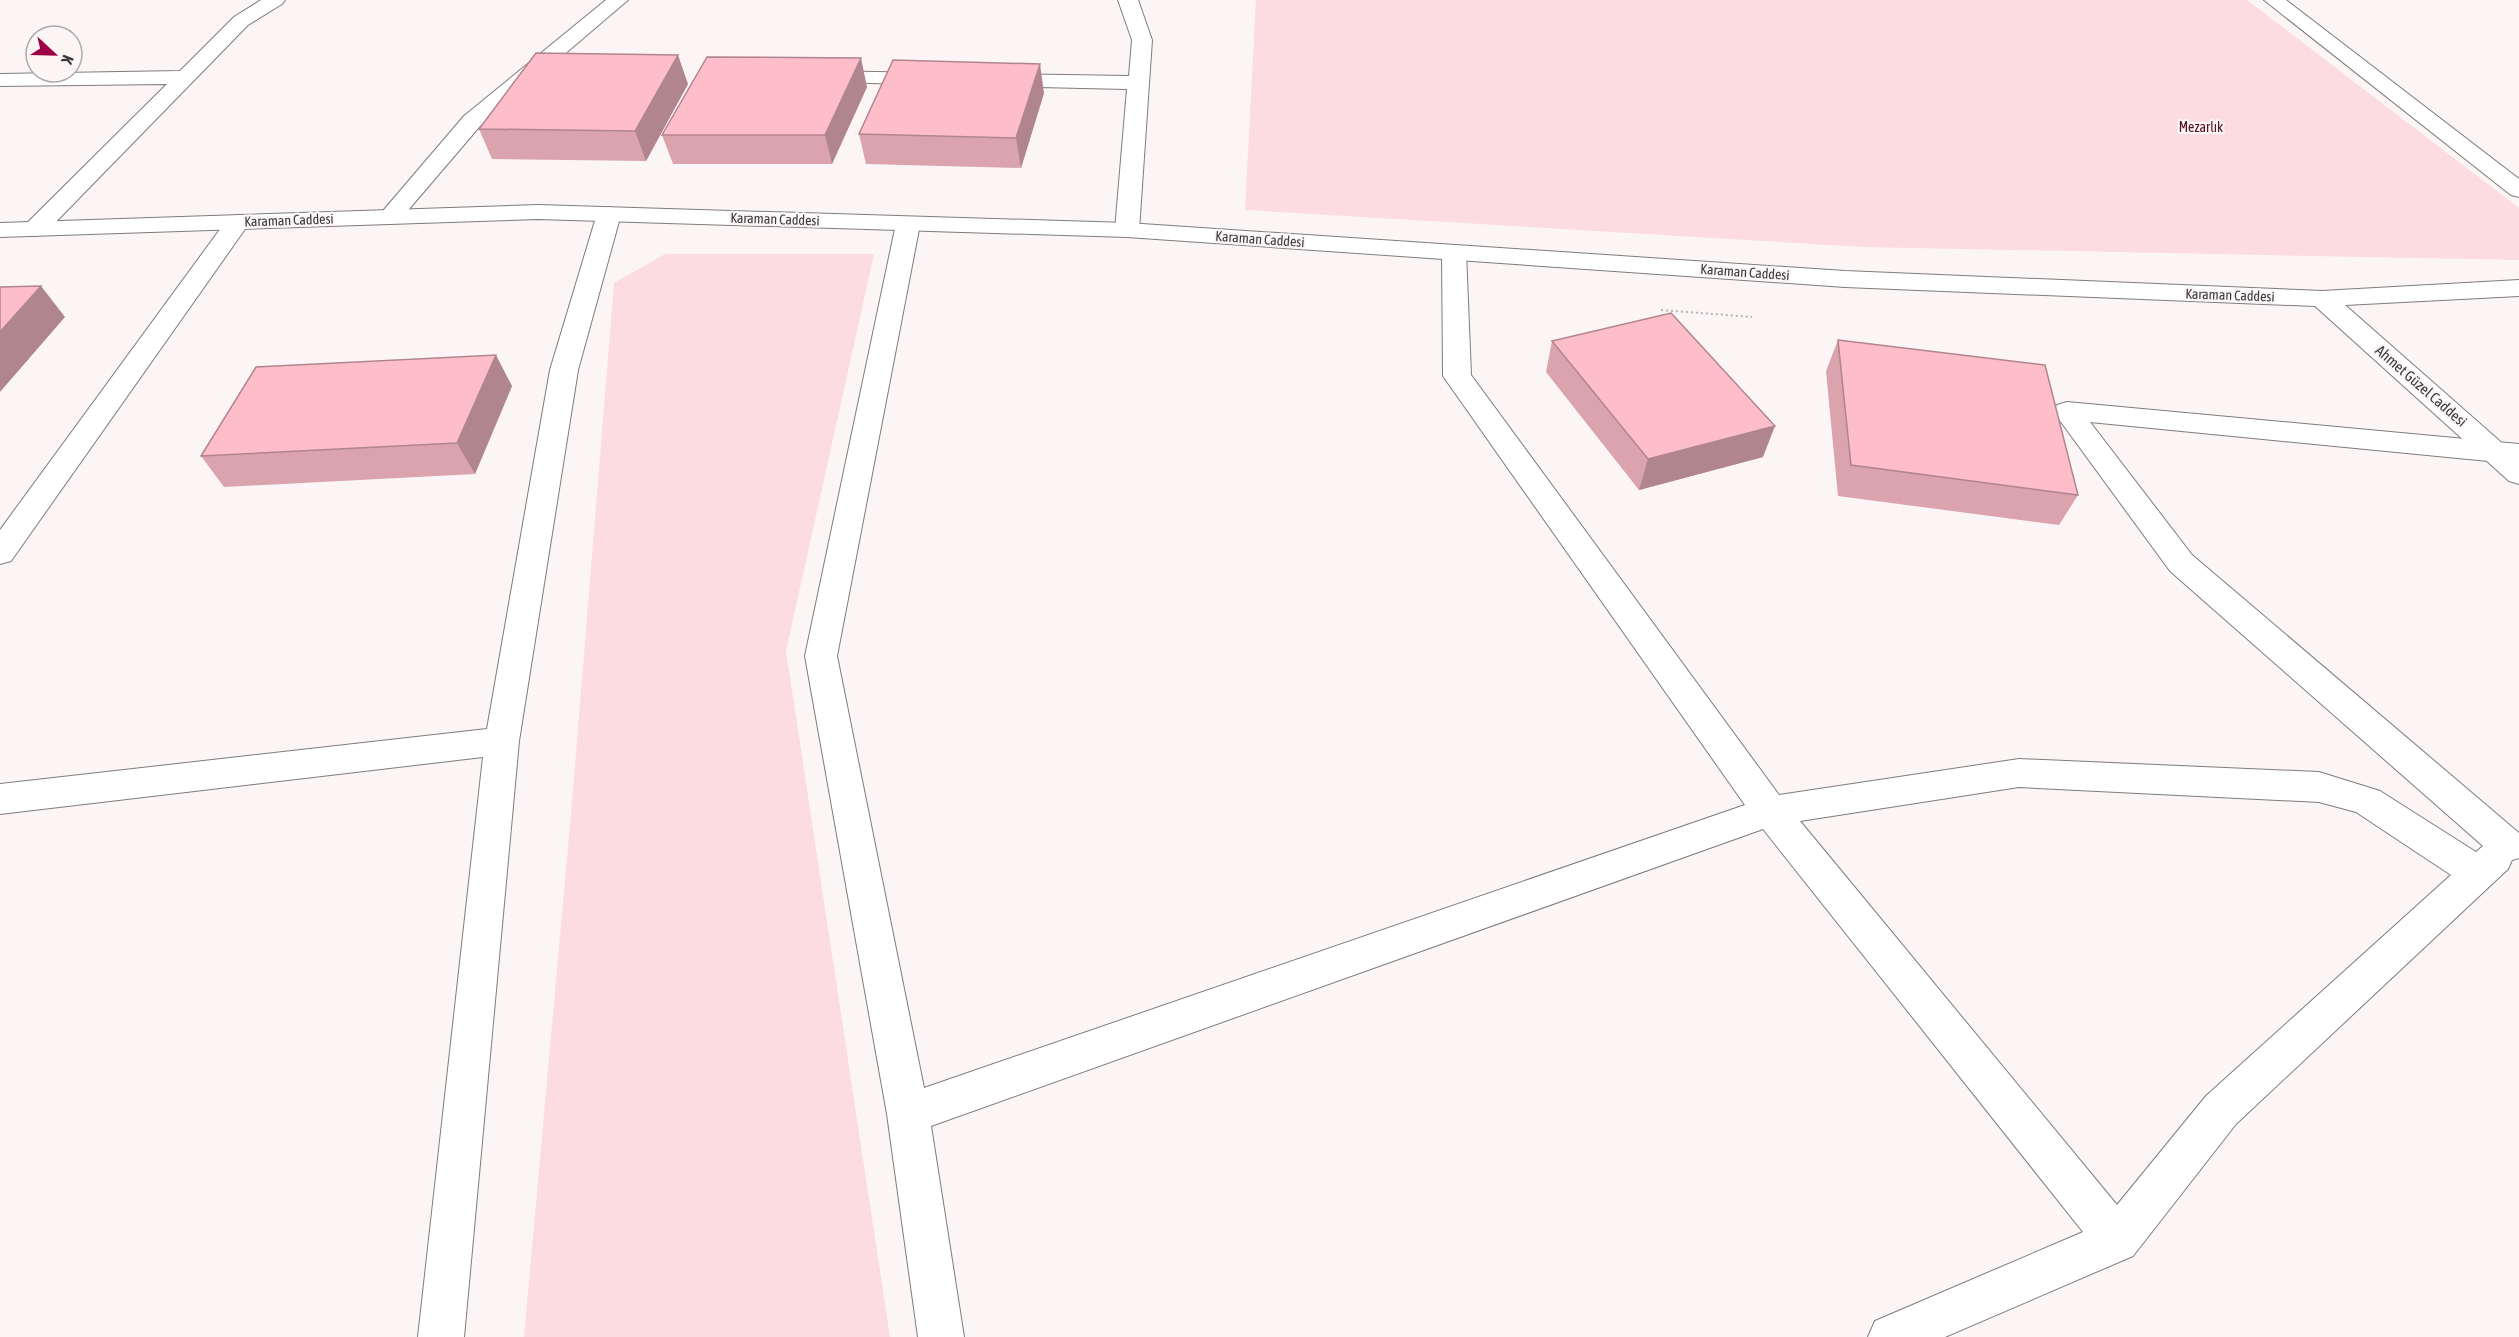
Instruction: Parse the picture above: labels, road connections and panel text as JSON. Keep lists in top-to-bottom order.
{
  "streets": {
    "street": ["Karaman Caddesi", "Ahmet Güzel Caddesi"]
  },
  "crossings": [
    ["Karaman Caddesi", "Ahmet Güzel Caddesi"]
  ],
  "parks": ["Mezarlık"],
  "north": "right"
}
